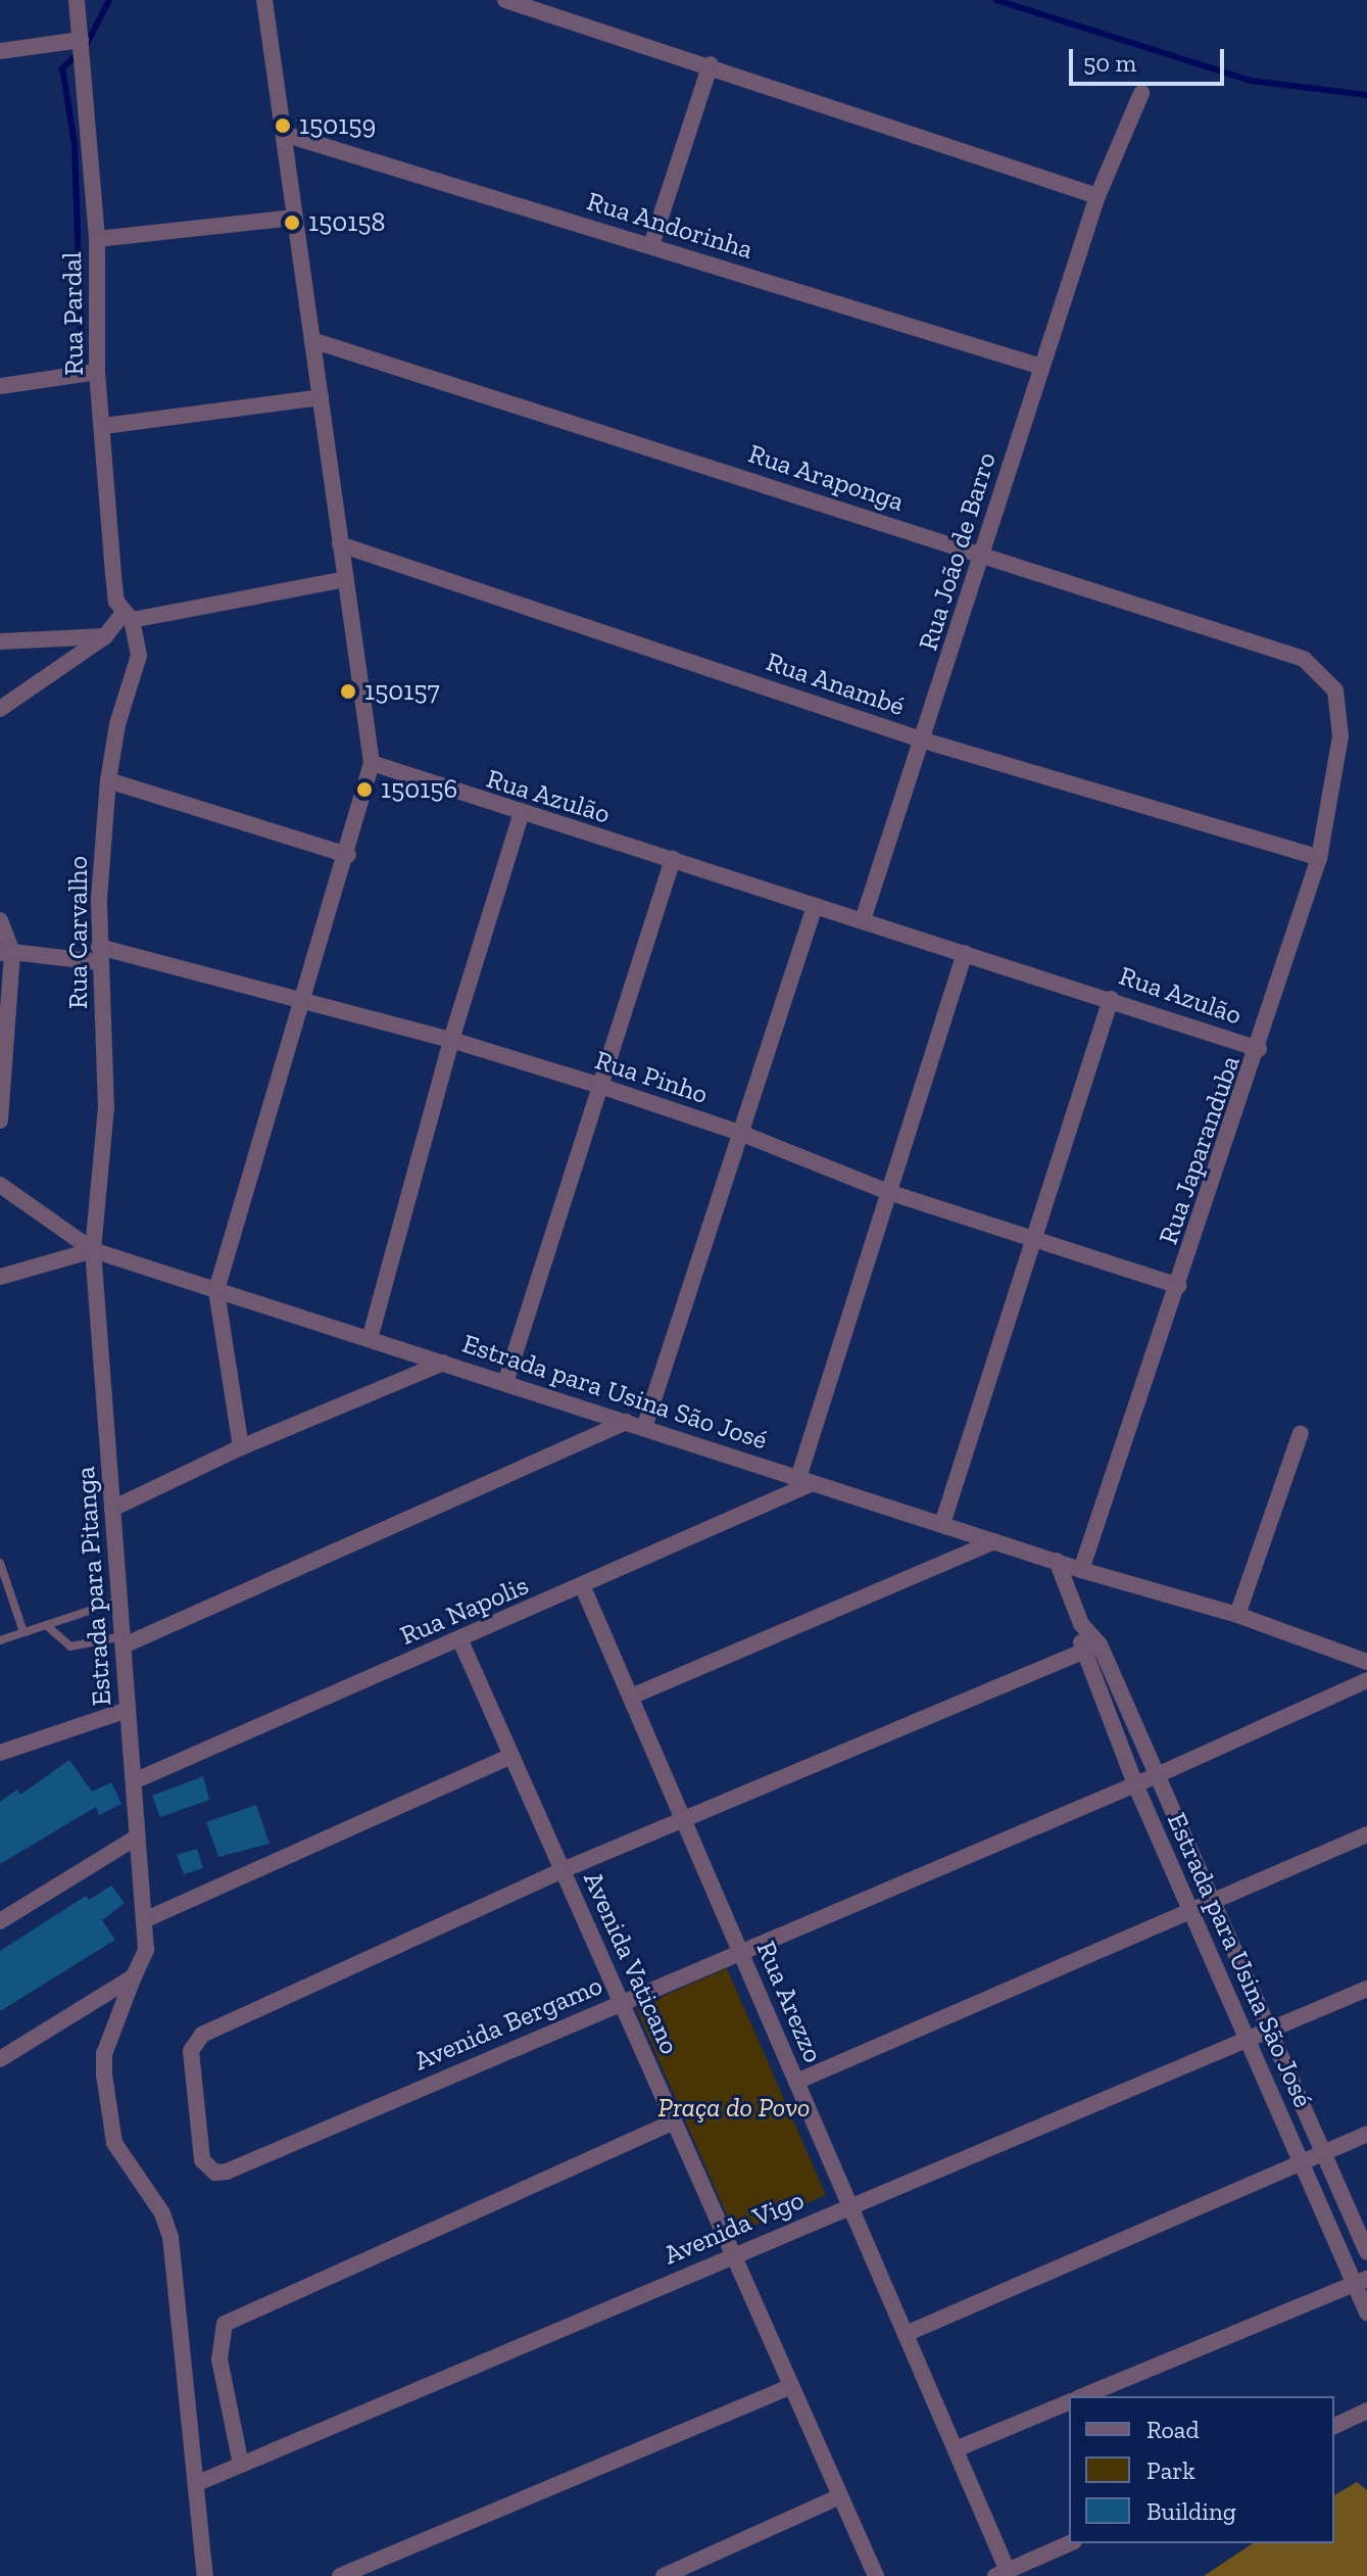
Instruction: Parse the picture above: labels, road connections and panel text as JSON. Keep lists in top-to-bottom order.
{
  "streets": {
    "street": [
      "Rua Andorinha",
      "Rua Pardal",
      "Rua Araponga",
      "Rua João de Barro",
      "Rua Anambé",
      "Rua Azulão",
      "Rua Carvalho",
      "Rua Pinho",
      "Rua Japaranduba",
      "Estrada para Usina São José",
      "Estrada para Pitanga",
      "Rua Napolis",
      "Avenida Vaticano",
      "Rua Arezzo",
      "Avenida Bergamo",
      "Avenida Vigo"
    ]
  },
  "crossings": [
    ["Rua Andorinha", "Rua João de Barro"],
    ["Rua Pardal", "Rua Carvalho"],
    ["Rua Araponga", "Rua João de Barro"],
    ["Rua Araponga", "Rua Japaranduba"],
    ["Rua João de Barro", "Rua Anambé"],
    ["Rua João de Barro", "Rua Azulão"],
    ["Rua Anambé", "Rua Japaranduba"],
    ["Rua Azulão", "Rua Japaranduba"],
    ["Rua Carvalho", "Rua Pinho"],
    ["Rua Carvalho", "Estrada para Usina São José"],
    ["Rua Carvalho", "Estrada para Pitanga"],
    ["Rua Pinho", "Rua Japaranduba"],
    ["Estrada para Usina São José", "Estrada para Pitanga"],
    ["Estrada para Usina São José", "Rua Napolis"],
    ["Estrada para Usina São José", "Avenida Bergamo"],
    ["Estrada para Usina São José", "Avenida Vigo"],
    ["Estrada para Pitanga", "Rua Napolis"],
    ["Estrada para Pitanga", "Avenida Vigo"],
    ["Rua Napolis", "Avenida Vaticano"],
    ["Rua Napolis", "Rua Arezzo"],
    ["Avenida Vaticano", "Avenida Bergamo"],
    ["Avenida Vaticano", "Avenida Vigo"],
    ["Rua Arezzo", "Avenida Bergamo"],
    ["Rua Arezzo", "Avenida Vigo"]
  ],
  "parks": ["Praça do Povo"],
  "places": [
    "150159",
    "150158",
    "150157",
    "150156"
  ],
  "legend": ["Road", "Park", "Building"],
  "scale_bar": "50 m"
}
